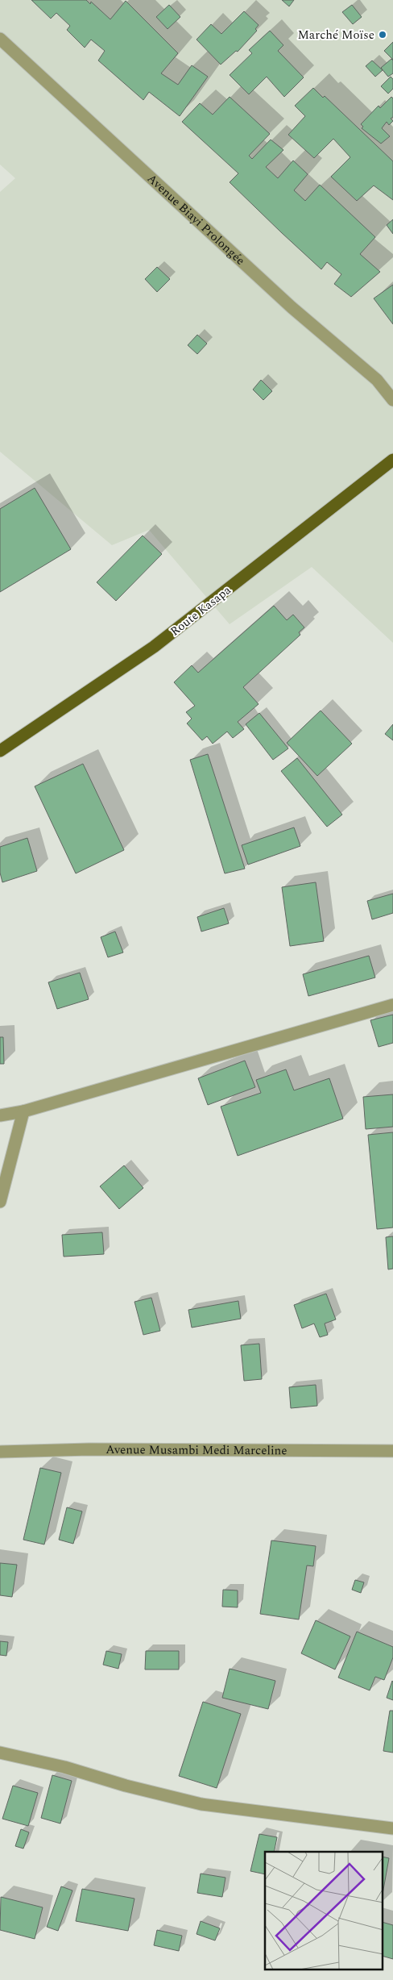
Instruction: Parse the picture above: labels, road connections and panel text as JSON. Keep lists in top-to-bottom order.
{
  "streets": {
    "main road": ["Route Kasapa"],
    "street": ["Avenue Biayi Prolongée", "Avenue Musambi Medi Marceline"]
  },
  "places": ["Marché Moïse"]
}
